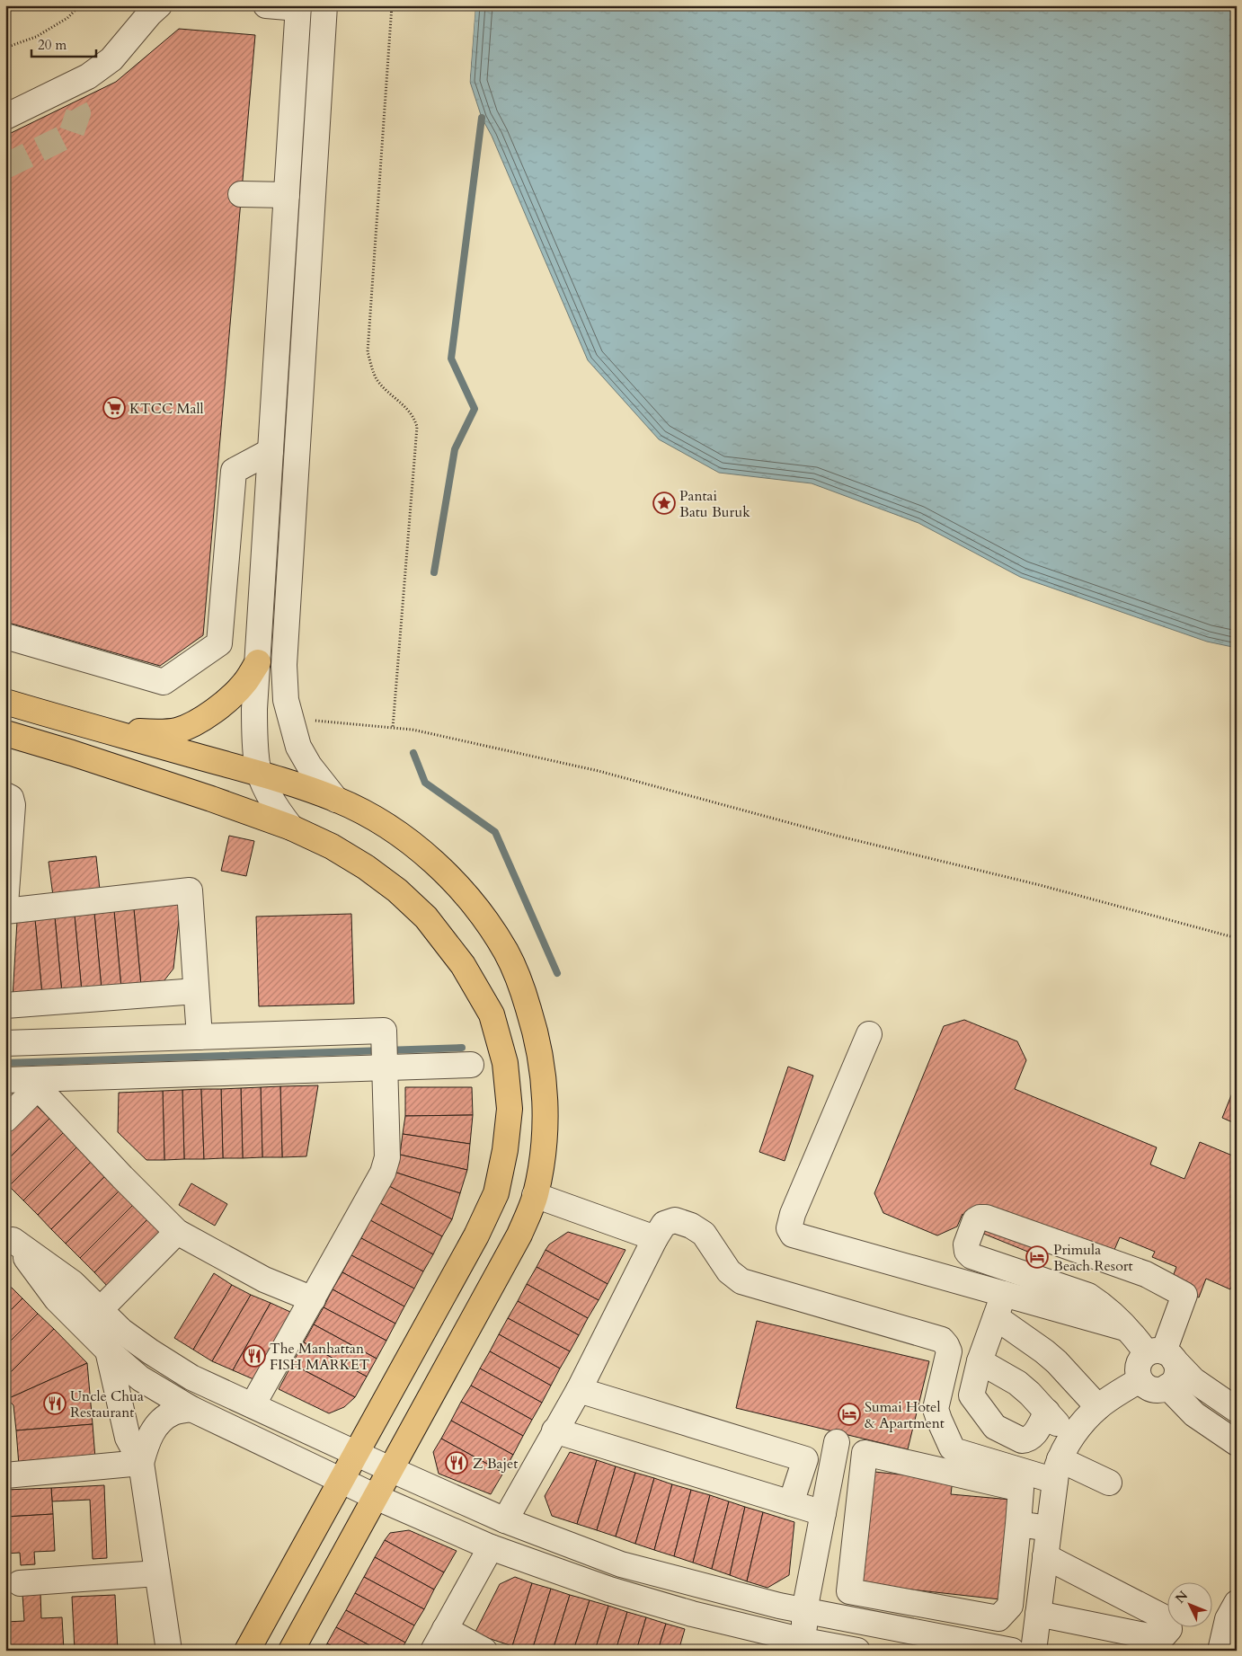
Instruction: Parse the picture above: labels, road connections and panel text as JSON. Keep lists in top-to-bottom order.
{
  "places": {
    "supermarket": ["KTCC Mall"],
    "place": ["Pantai Batu Buruk"],
    "hotel": ["Primula Beach Resort", "Sumai Hotel & Apartment"],
    "restaurant": ["The Manhattan FISH MARKET", "Uncle Chua Restaurant", "Z Bajet"]
  },
  "scale_bar": "20 m",
  "north": "top left"
}
